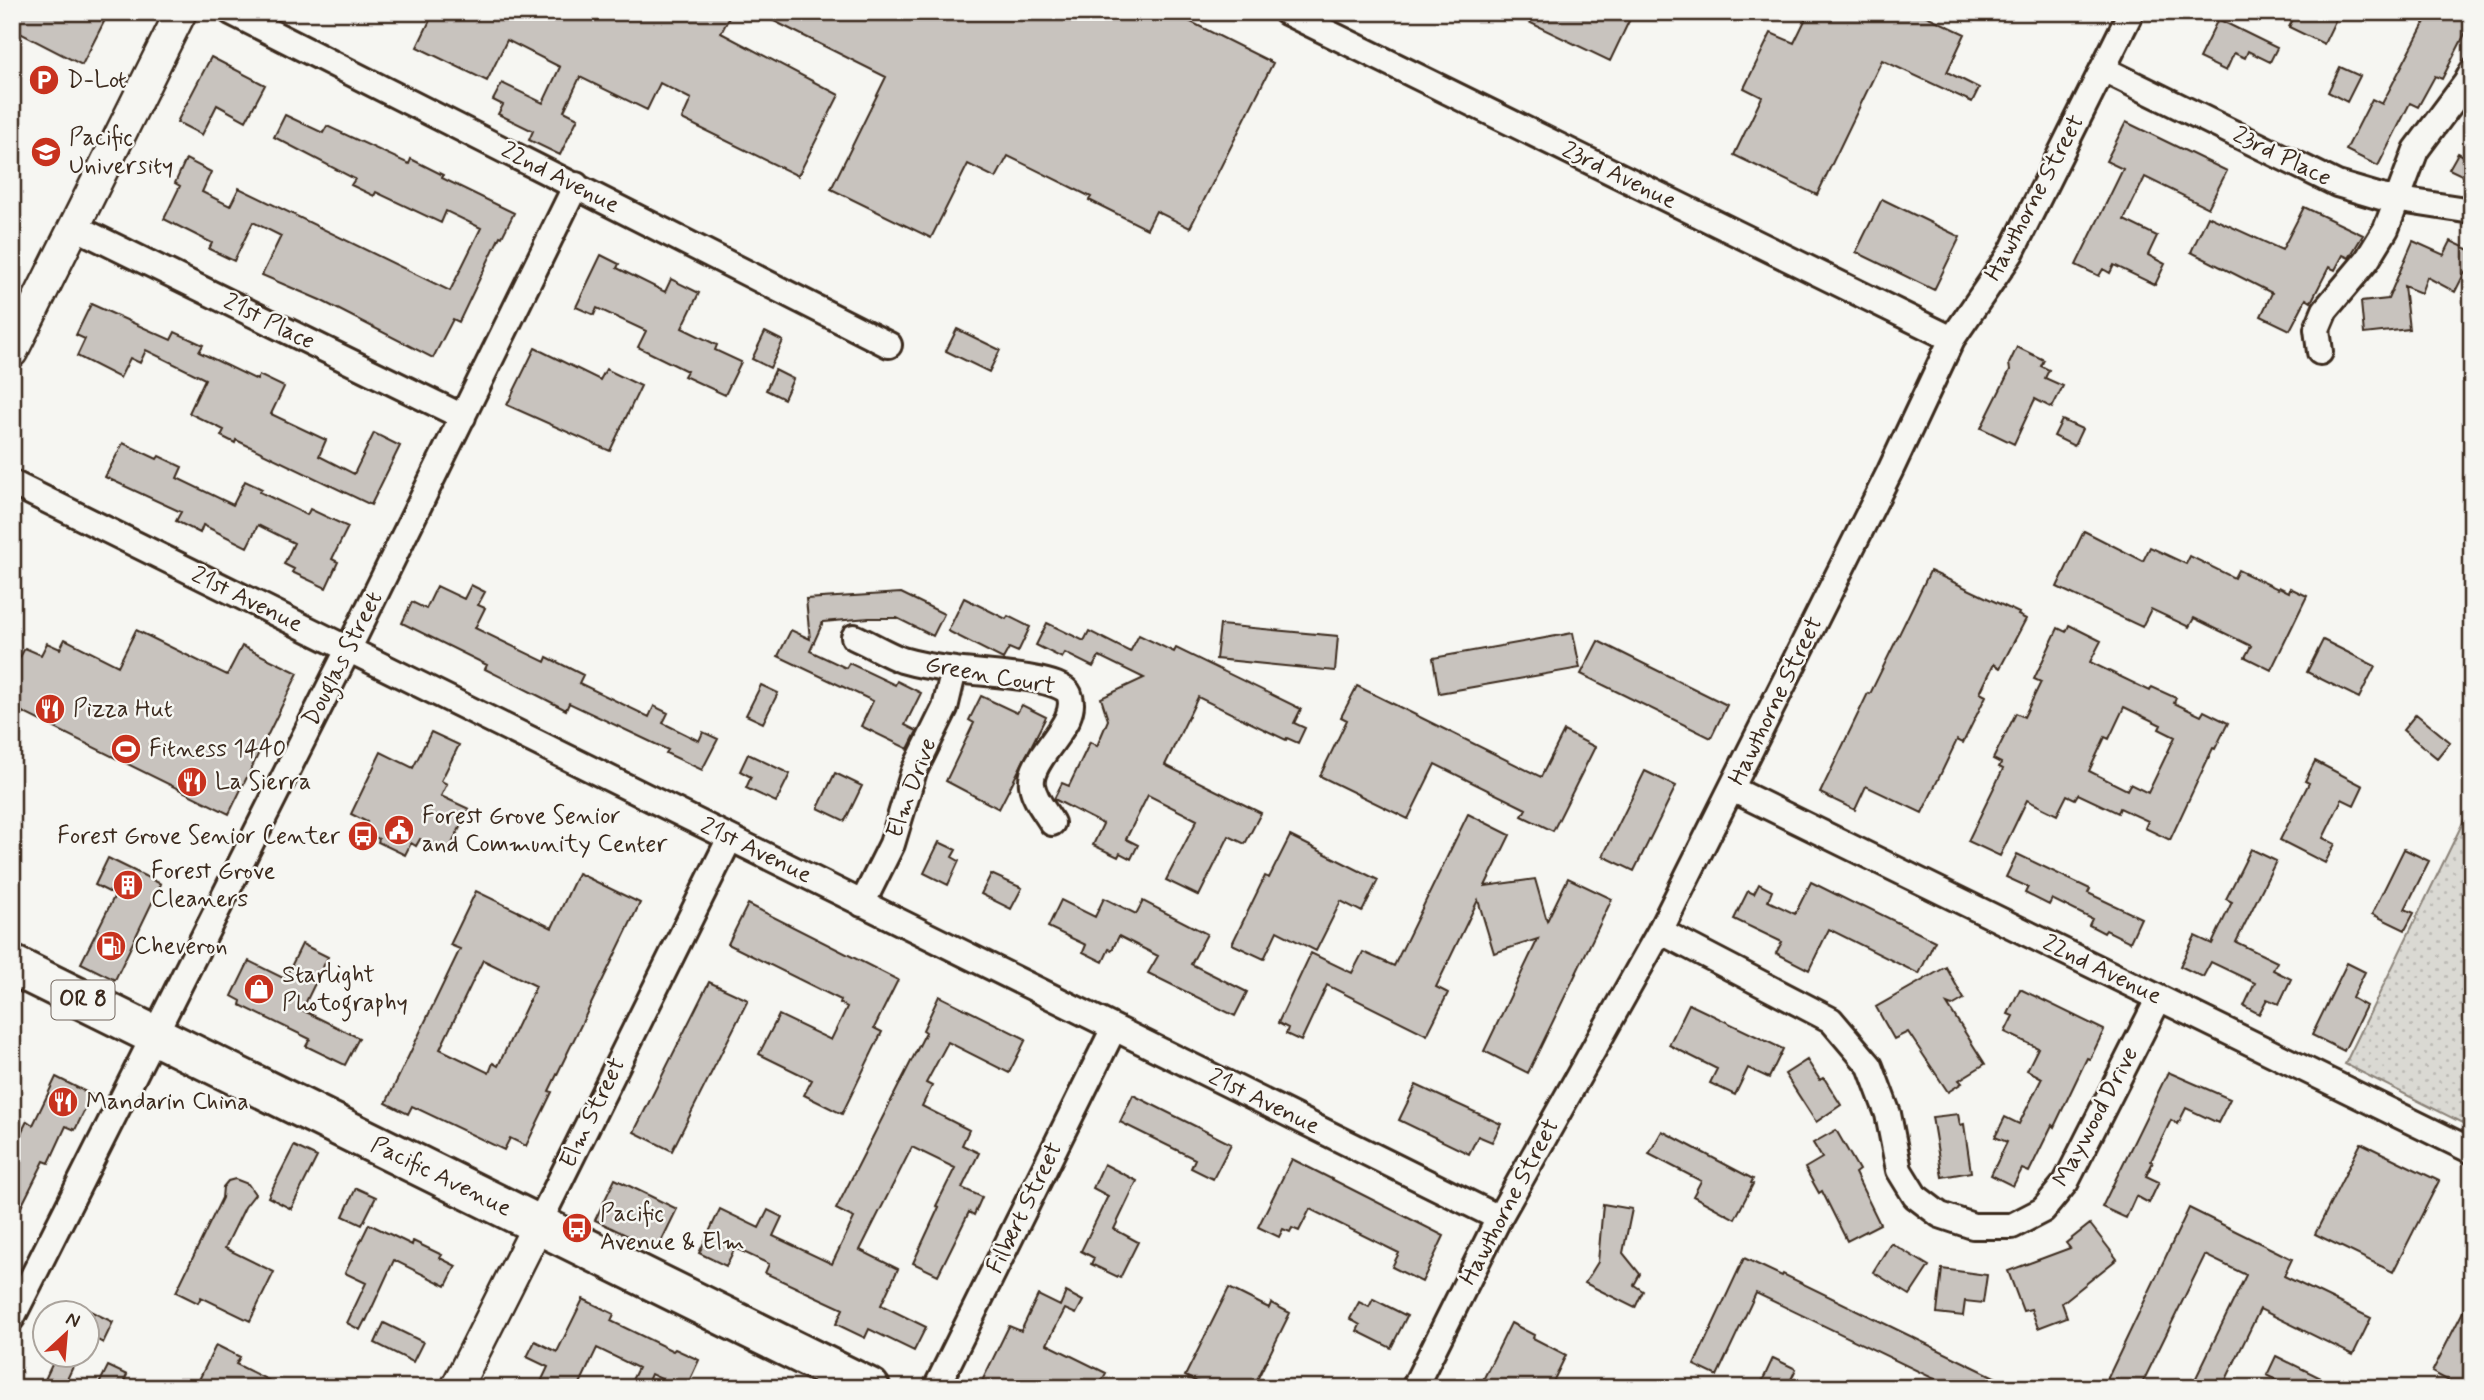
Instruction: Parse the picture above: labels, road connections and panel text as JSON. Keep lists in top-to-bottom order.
{
  "streets": {
    "main road": ["OR 8", "Pacific Avenue"],
    "street": [
      "23rd Place",
      "23rd Avenue",
      "22nd Avenue",
      "Hawthorne Street",
      "21st Place",
      "21st Avenue",
      "Douglas Street",
      "Green Court",
      "Elm Drive",
      "Elm Street",
      "Maywood Drive",
      "Filbert Street"
    ]
  },
  "crossings": [
    ["23rd Place", "Hawthorne Street"],
    ["23rd Avenue", "Hawthorne Street"],
    ["22nd Avenue", "Hawthorne Street"],
    ["22nd Avenue", "Douglas Street"],
    ["22nd Avenue", "Maywood Drive"],
    ["Hawthorne Street", "21st Avenue"],
    ["Hawthorne Street", "Maywood Drive"],
    ["21st Place", "Douglas Street"],
    ["21st Avenue", "Douglas Street"],
    ["21st Avenue", "Elm Drive"],
    ["21st Avenue", "Elm Street"],
    ["21st Avenue", "Filbert Street"],
    ["Douglas Street", "Pacific Avenue"],
    ["Green Court", "Elm Drive"],
    ["Elm Street", "Pacific Avenue"]
  ],
  "places": {
    "parking": ["D-Lot"],
    "school or university": ["Pacific University"],
    "restaurant": ["Pizza Hut", "La Sierra", "Mandarin China"],
    "sports": ["Fitness 1440"],
    "public building": ["Forest Grove Senior and Community Center"],
    "bus stop": ["Forest Grove Senior Center", "Pacific Avenue & Elm"],
    "building": ["Forest Grove Cleaners"],
    "fuel station": ["Cheveron"],
    "shop": ["Starlight Photography"]
  },
  "north": "top right"
}
